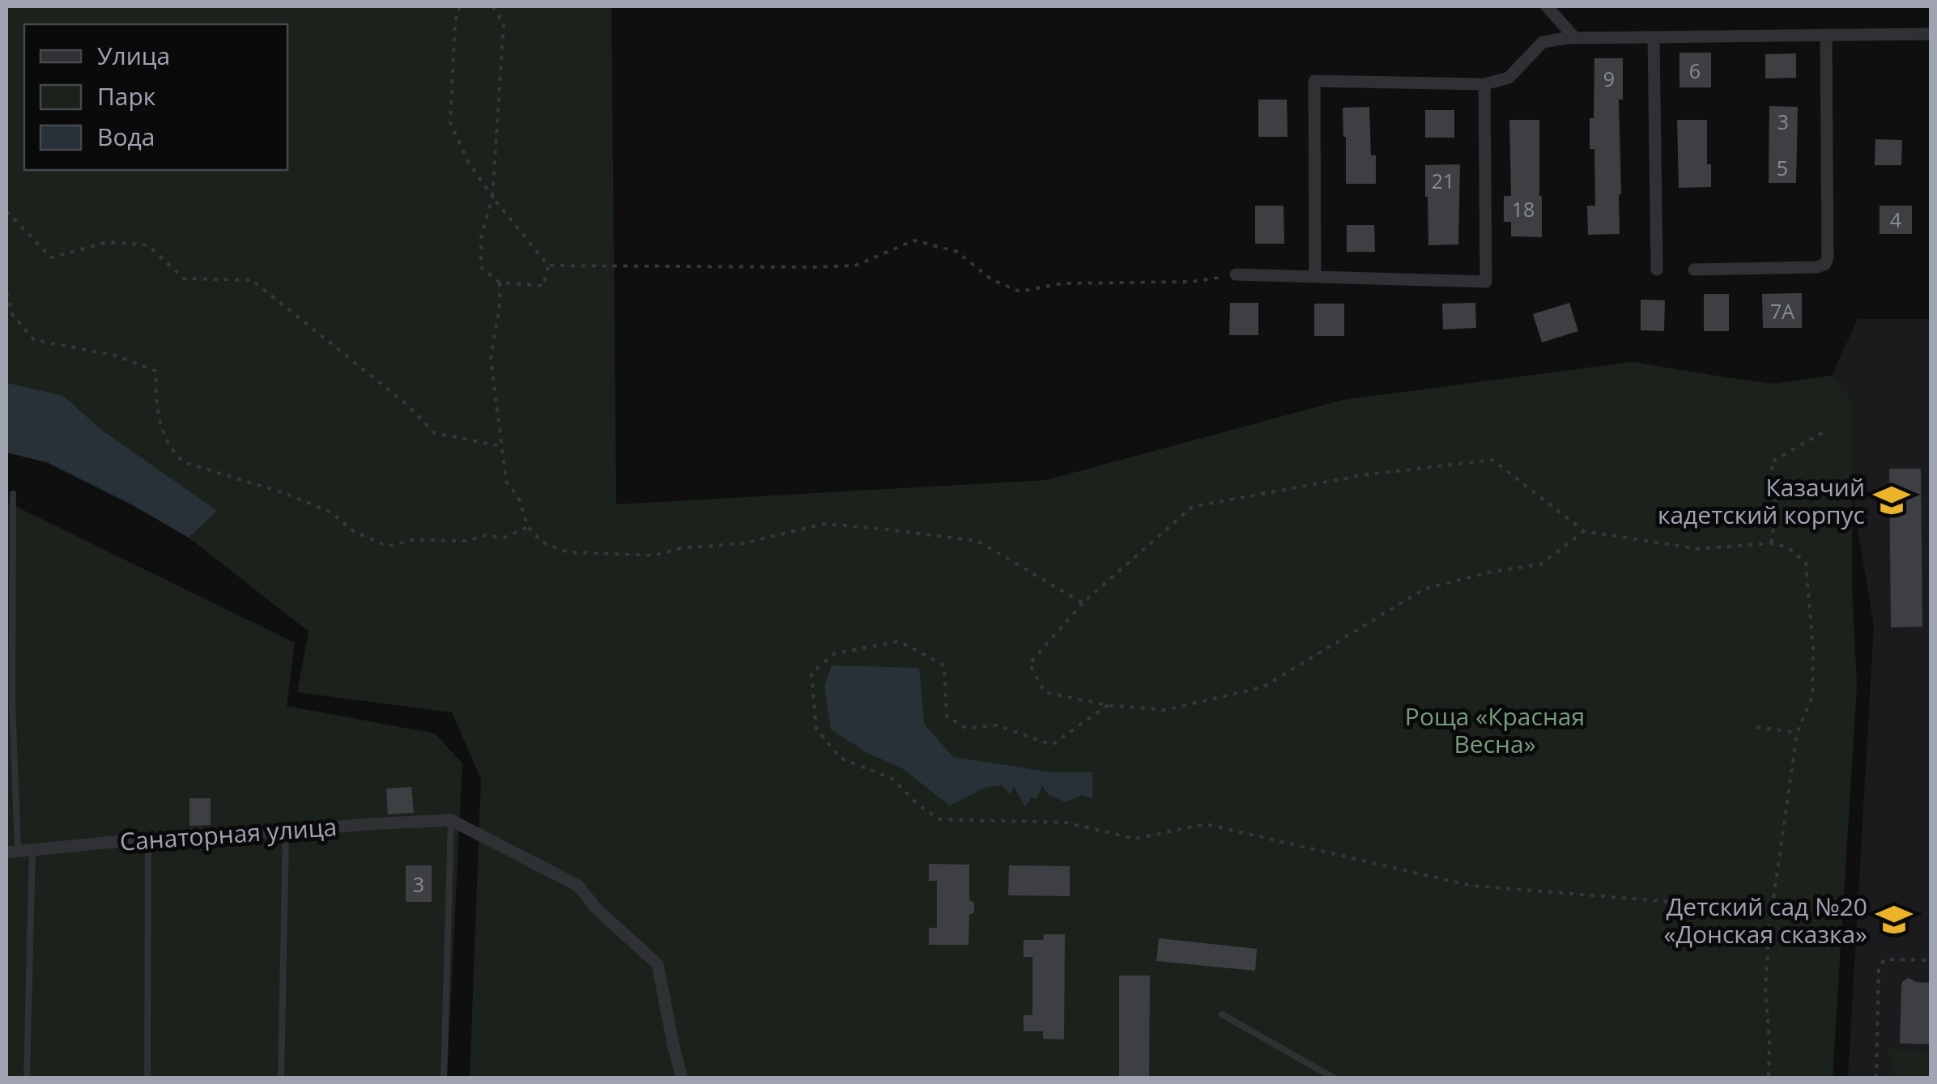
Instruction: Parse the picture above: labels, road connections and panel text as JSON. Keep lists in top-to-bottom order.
{
  "streets": {
    "street": ["Санаторная улица"]
  },
  "parks": ["Роща «Красная Весна»"],
  "places": {
    "school or university": ["Казачий кадетский корпус", "Детский сад №20 «Донская сказка»"]
  },
  "house_numbers": [
    "6",
    "9",
    "3",
    "5",
    "21",
    "18",
    "4",
    "7А",
    "3"
  ],
  "legend": ["Улица", "Парк", "Вода"]
}
